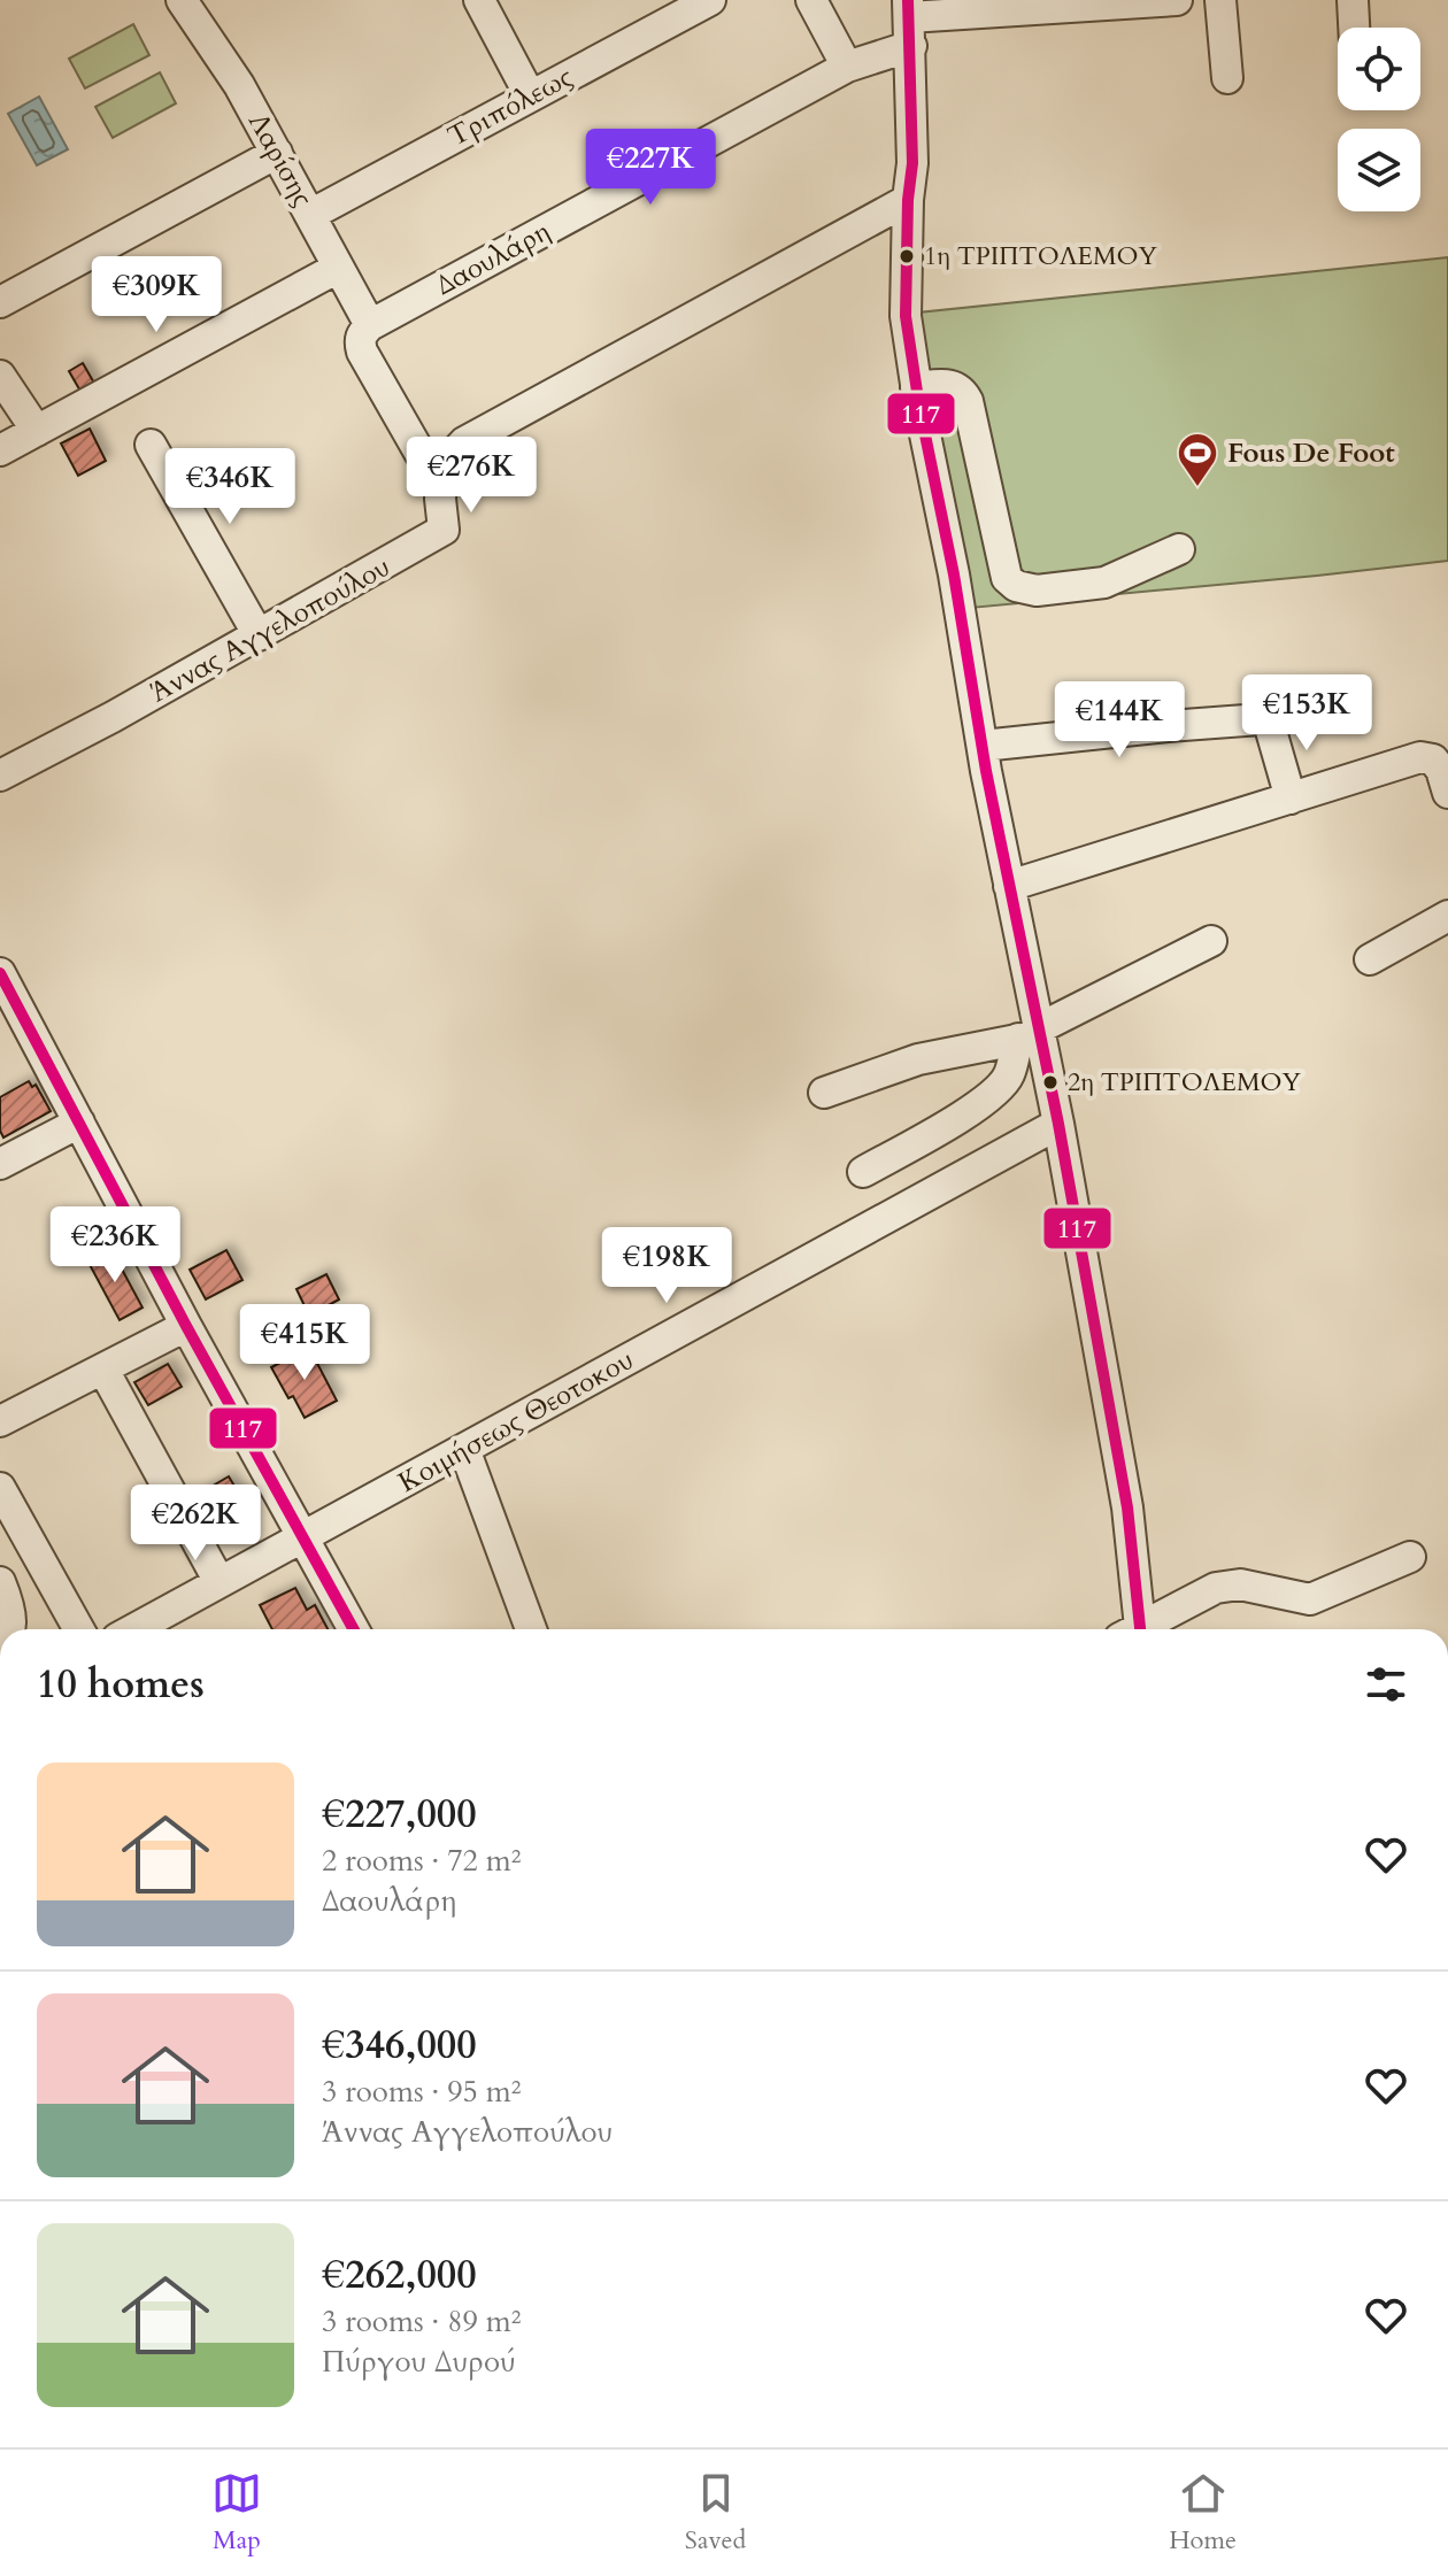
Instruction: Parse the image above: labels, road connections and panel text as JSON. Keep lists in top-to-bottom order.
{
  "streets": {
    "street": [
      "Τριπόλεως",
      "Λαρίσης",
      "Δαουλάρη",
      "Άννας Αγγελοπούλου",
      "Κοιμήσεως Θεοτοκου"
    ]
  },
  "crossings": [
    ["Τριπόλεως", "Λαρίσης"],
    ["Λαρίσης", "Δαουλάρη"]
  ],
  "places": {
    "other": ["1η ΤΡΙΠΤΟΛΕΜΟΥ", "2η ΤΡΙΠΤΟΛΕΜΟΥ"],
    "sports": ["Fous De Foot"]
  },
  "lines": ["transit line 117"],
  "page": {
    "price": [
      "€227K",
      "€309K",
      "€276K",
      "€346K",
      "€153K",
      "€144K",
      "€236K",
      "€198K",
      "€415K",
      "€262K"
    ],
    "heading": "10 homes",
    "list": [
      {
        "name": "€227,000",
        "note": "2 rooms · 72 m² · Δαουλάρη"
      },
      {
        "name": "€346,000",
        "note": "3 rooms · 95 m² · Άννας Αγγελοπούλου"
      },
      {
        "name": "€262,000",
        "note": "3 rooms · 89 m² · Πύργου Δυρού"
      }
    ],
    "tabs": ["Map", "Saved", "Home"]
  }
}
